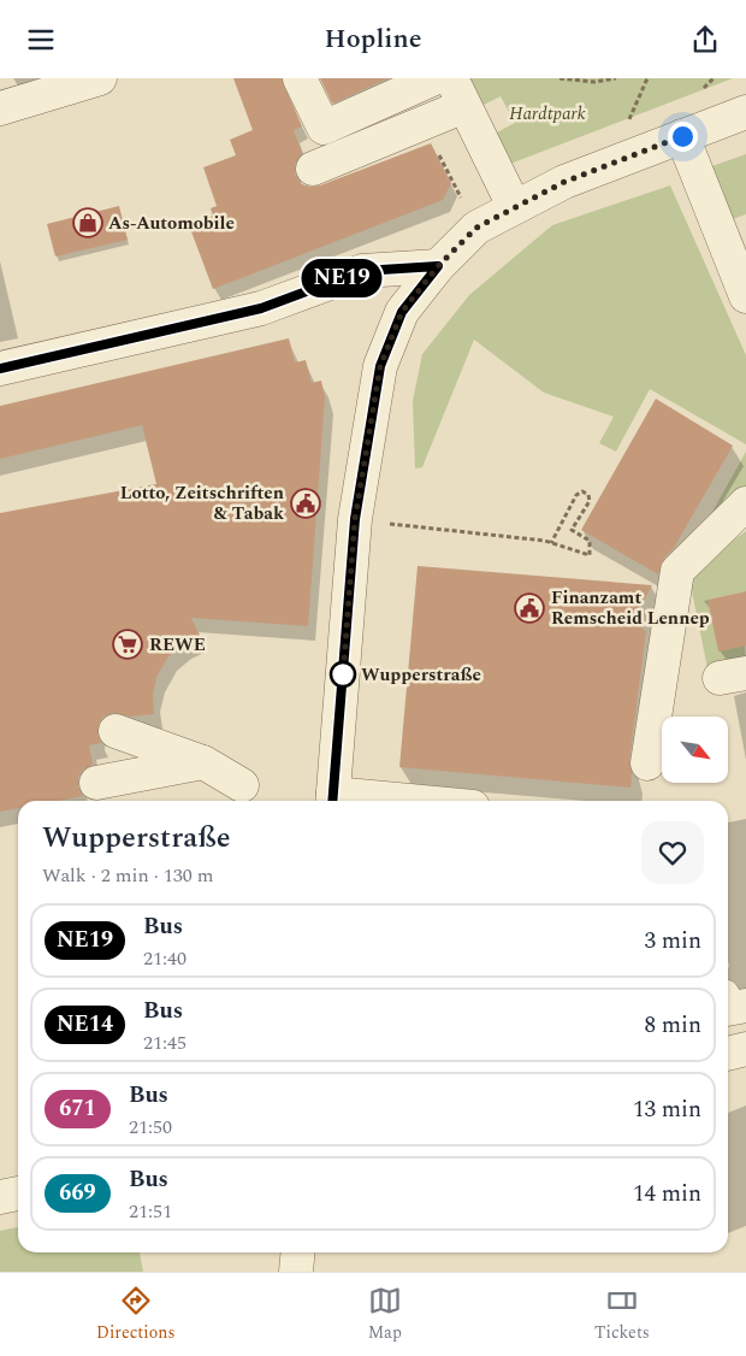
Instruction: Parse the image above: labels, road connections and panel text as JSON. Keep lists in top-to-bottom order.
{
  "parks": ["Hardtpark"],
  "places": {
    "shop": ["As-Automobile"],
    "public building": ["Lotto, Zeitschriften & Tabak", "Finanzamt Remscheid Lennep"],
    "supermarket": ["REWE"],
    "other": ["Wupperstraße"]
  },
  "lines": ["bus line NE19"],
  "north": "bottom right",
  "page": {
    "header": "Hopline",
    "on_map": "NE19",
    "heading": ["Wupperstraße", "Walk · 2 min · 130 m"],
    "list": [
      {
        "mark": "NE19",
        "name": "Bus",
        "note": "21:40",
        "value": "3 min"
      },
      {
        "mark": "NE14",
        "name": "Bus",
        "note": "21:45",
        "value": "8 min"
      },
      {
        "mark": "671",
        "name": "Bus",
        "note": "21:50",
        "value": "13 min"
      },
      {
        "mark": "669",
        "name": "Bus",
        "note": "21:51",
        "value": "14 min"
      }
    ],
    "tabs": ["Directions", "Map", "Tickets"]
  }
}
